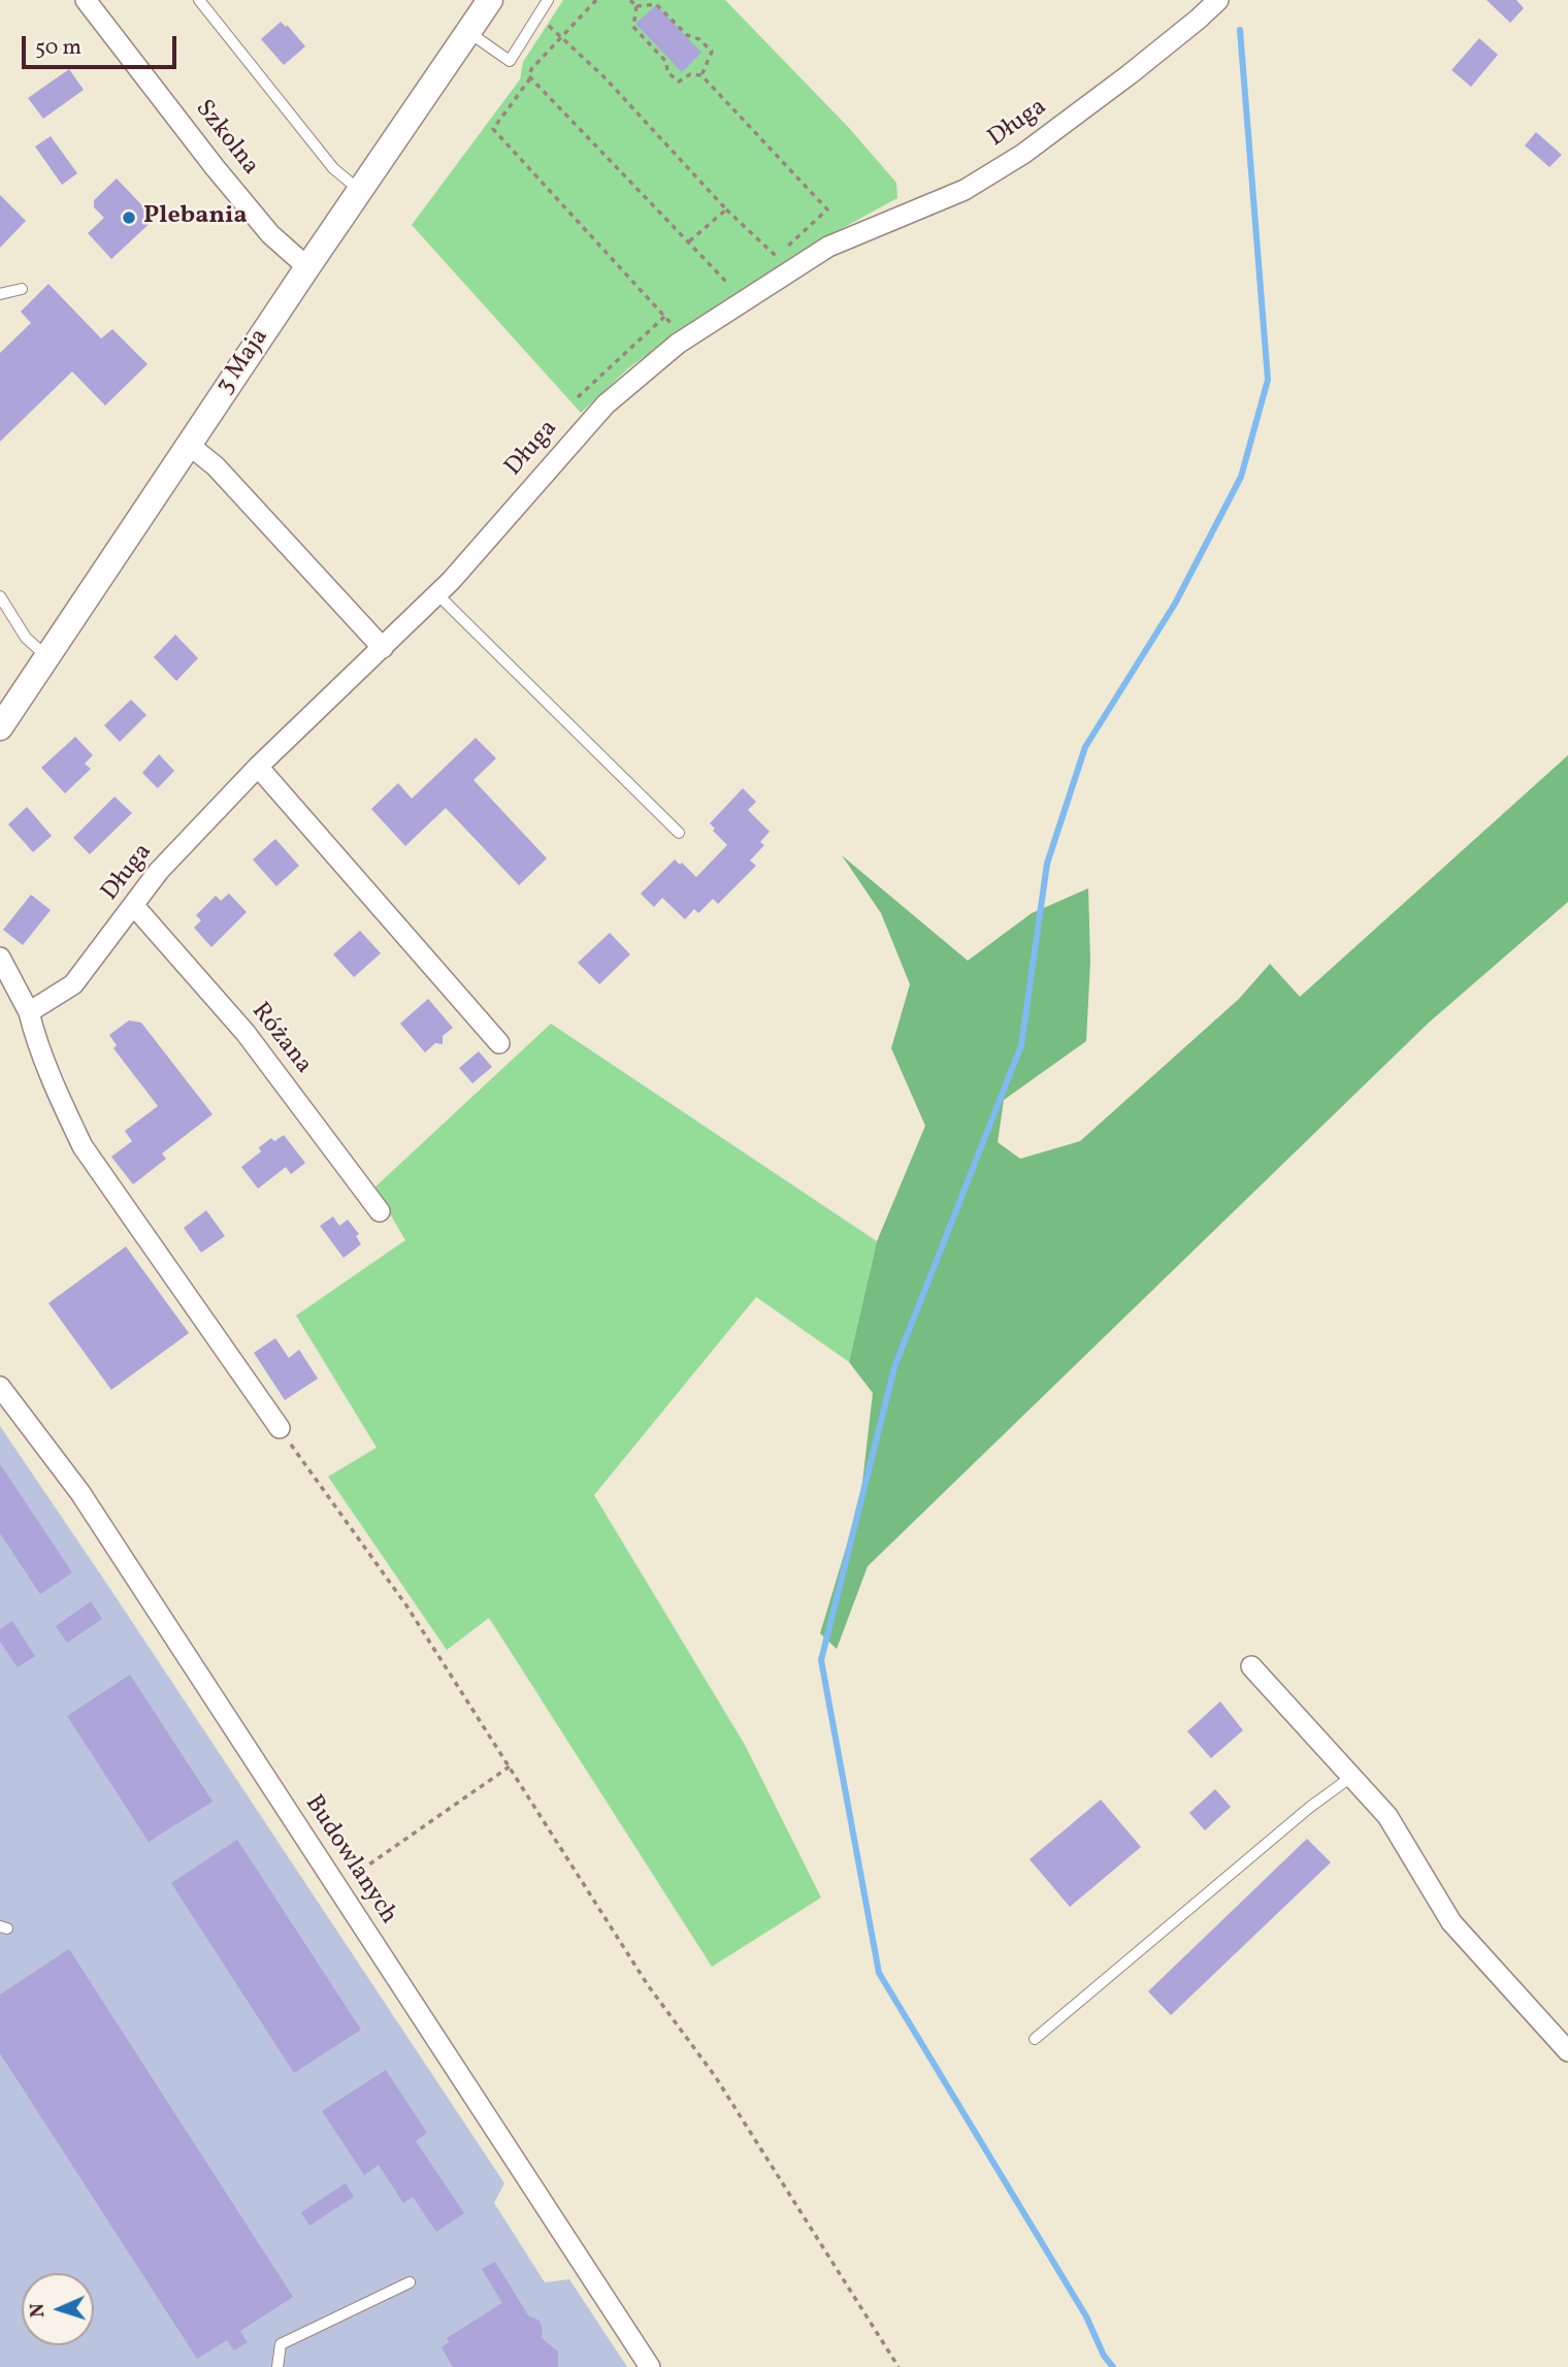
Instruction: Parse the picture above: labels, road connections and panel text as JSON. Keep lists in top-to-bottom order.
{
  "streets": {
    "street": [
      "Długa",
      "Szkolna",
      "3 Maja",
      "Różana",
      "Budowlanych"
    ]
  },
  "crossings": [
    ["Długa", "Różana"],
    ["Szkolna", "3 Maja"]
  ],
  "places": ["Plebania"],
  "scale_bar": "50 m",
  "north": "left"
}
